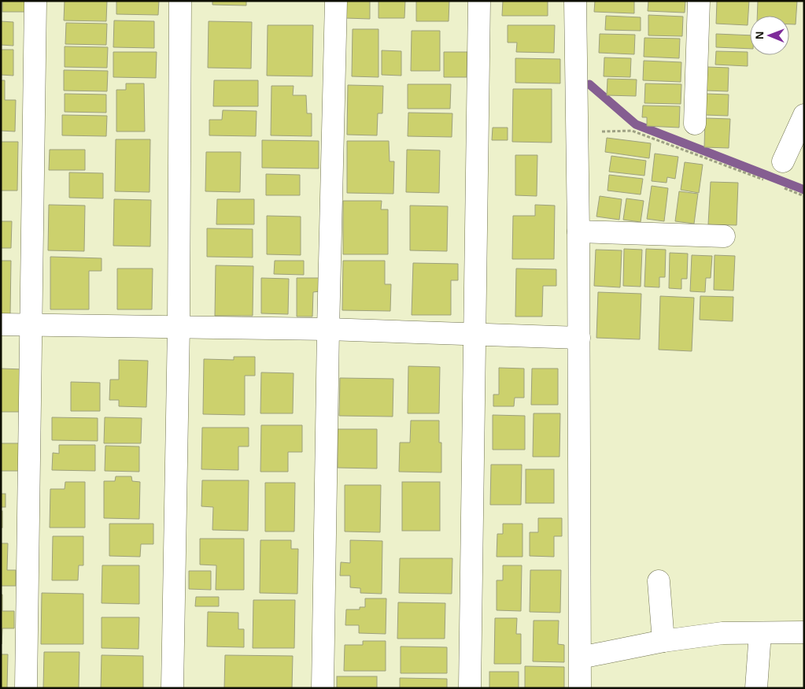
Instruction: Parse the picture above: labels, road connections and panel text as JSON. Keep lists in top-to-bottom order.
{
  "north": "left"
}
